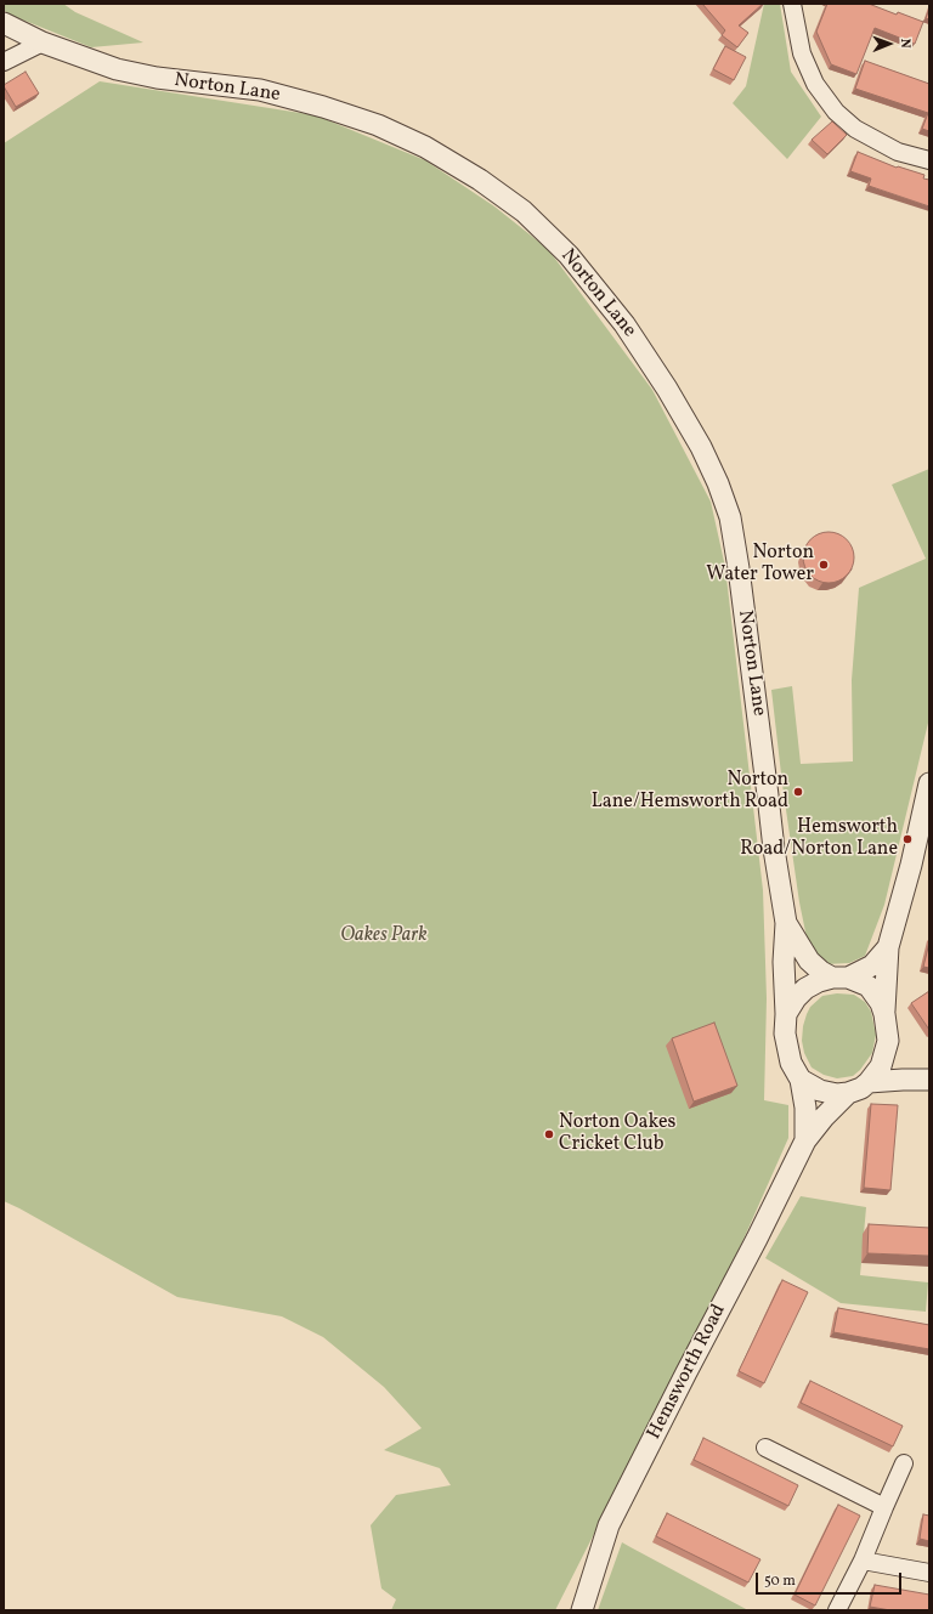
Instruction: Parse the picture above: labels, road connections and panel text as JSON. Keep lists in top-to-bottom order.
{
  "streets": {
    "street": ["Norton Lane", "Hemsworth Road"]
  },
  "crossings": [
    ["Norton Lane", "Hemsworth Road"]
  ],
  "parks": ["Oakes Park"],
  "places": [
    "Norton Water Tower",
    "Norton Lane/Hemsworth Road",
    "Hemsworth Road/Norton Lane",
    "Norton Oakes Cricket Club"
  ],
  "scale_bar": "50 m",
  "north": "right"
}
